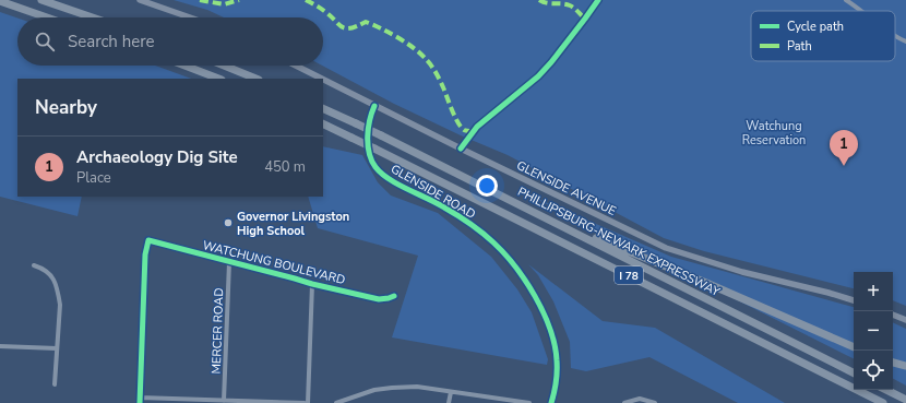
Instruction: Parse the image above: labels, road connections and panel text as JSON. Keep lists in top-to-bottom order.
{
  "streets": {
    "highway": ["PHILLIPSBURG-NEWARK EXPRESSWAY", "I 78"],
    "main road": ["GLENSIDE AVENUE", "GLENSIDE ROAD"],
    "street": ["WATCHUNG BOULEVARD", "MERCER ROAD"]
  },
  "crossings": [
    ["GLENSIDE AVENUE", "GLENSIDE ROAD"],
    ["WATCHUNG BOULEVARD", "MERCER ROAD"]
  ],
  "parks": ["Watchung Reservation"],
  "places": ["Governor Livingston High School"],
  "legend": ["Cycle path", "Path"],
  "page": {
    "search": "Search here",
    "heading": "Nearby",
    "pins": "1",
    "list": [
      {
        "mark": "1",
        "name": "Archaeology Dig Site",
        "note": "Place",
        "value": "450 m"
      }
    ],
    "map_buttons": ["+", "−"]
  }
}
